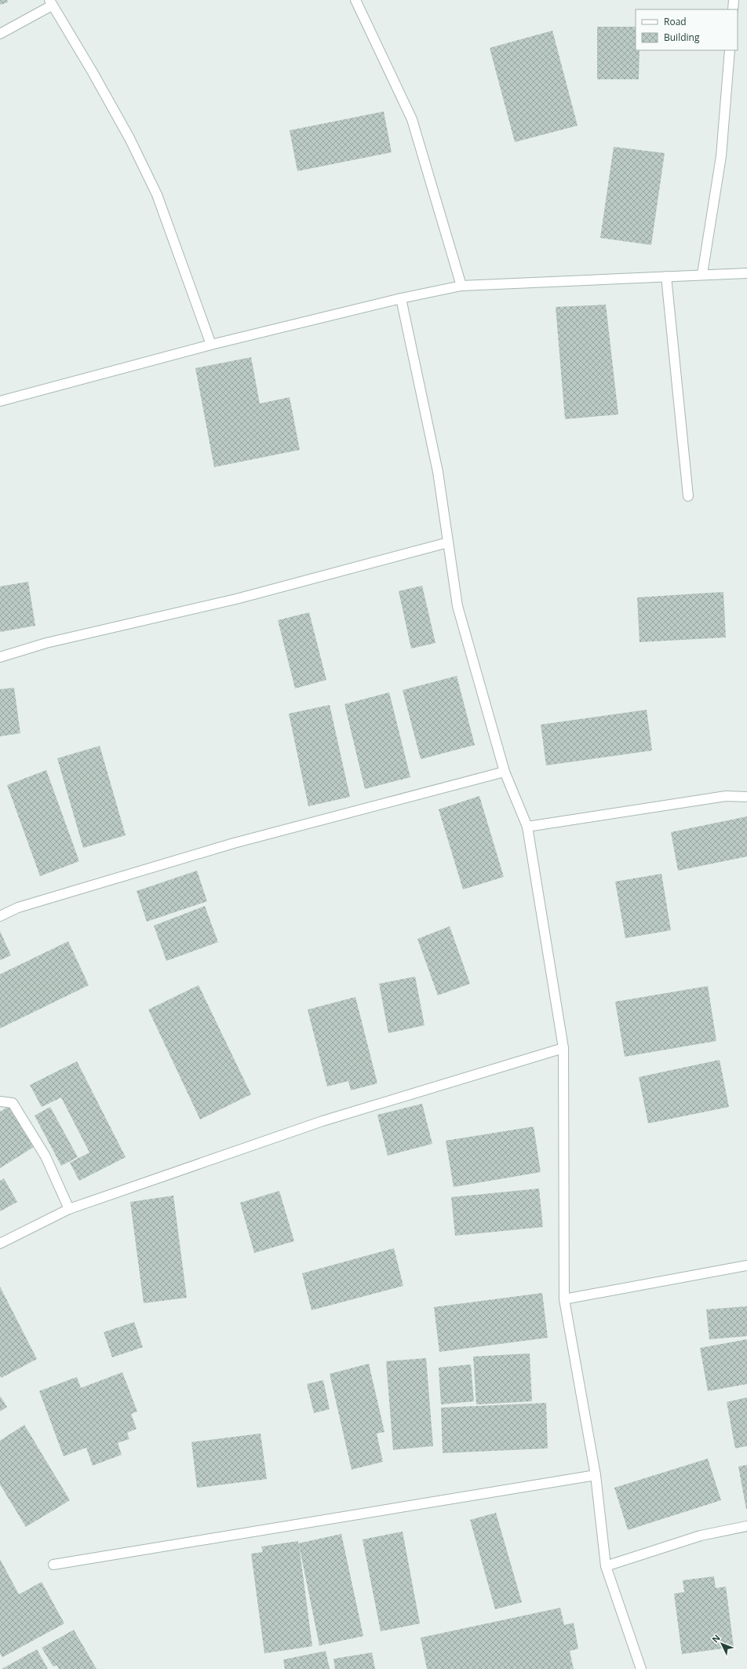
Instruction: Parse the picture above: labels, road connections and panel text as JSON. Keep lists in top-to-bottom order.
{
  "legend": ["Road", "Building"],
  "north": "top left"
}
